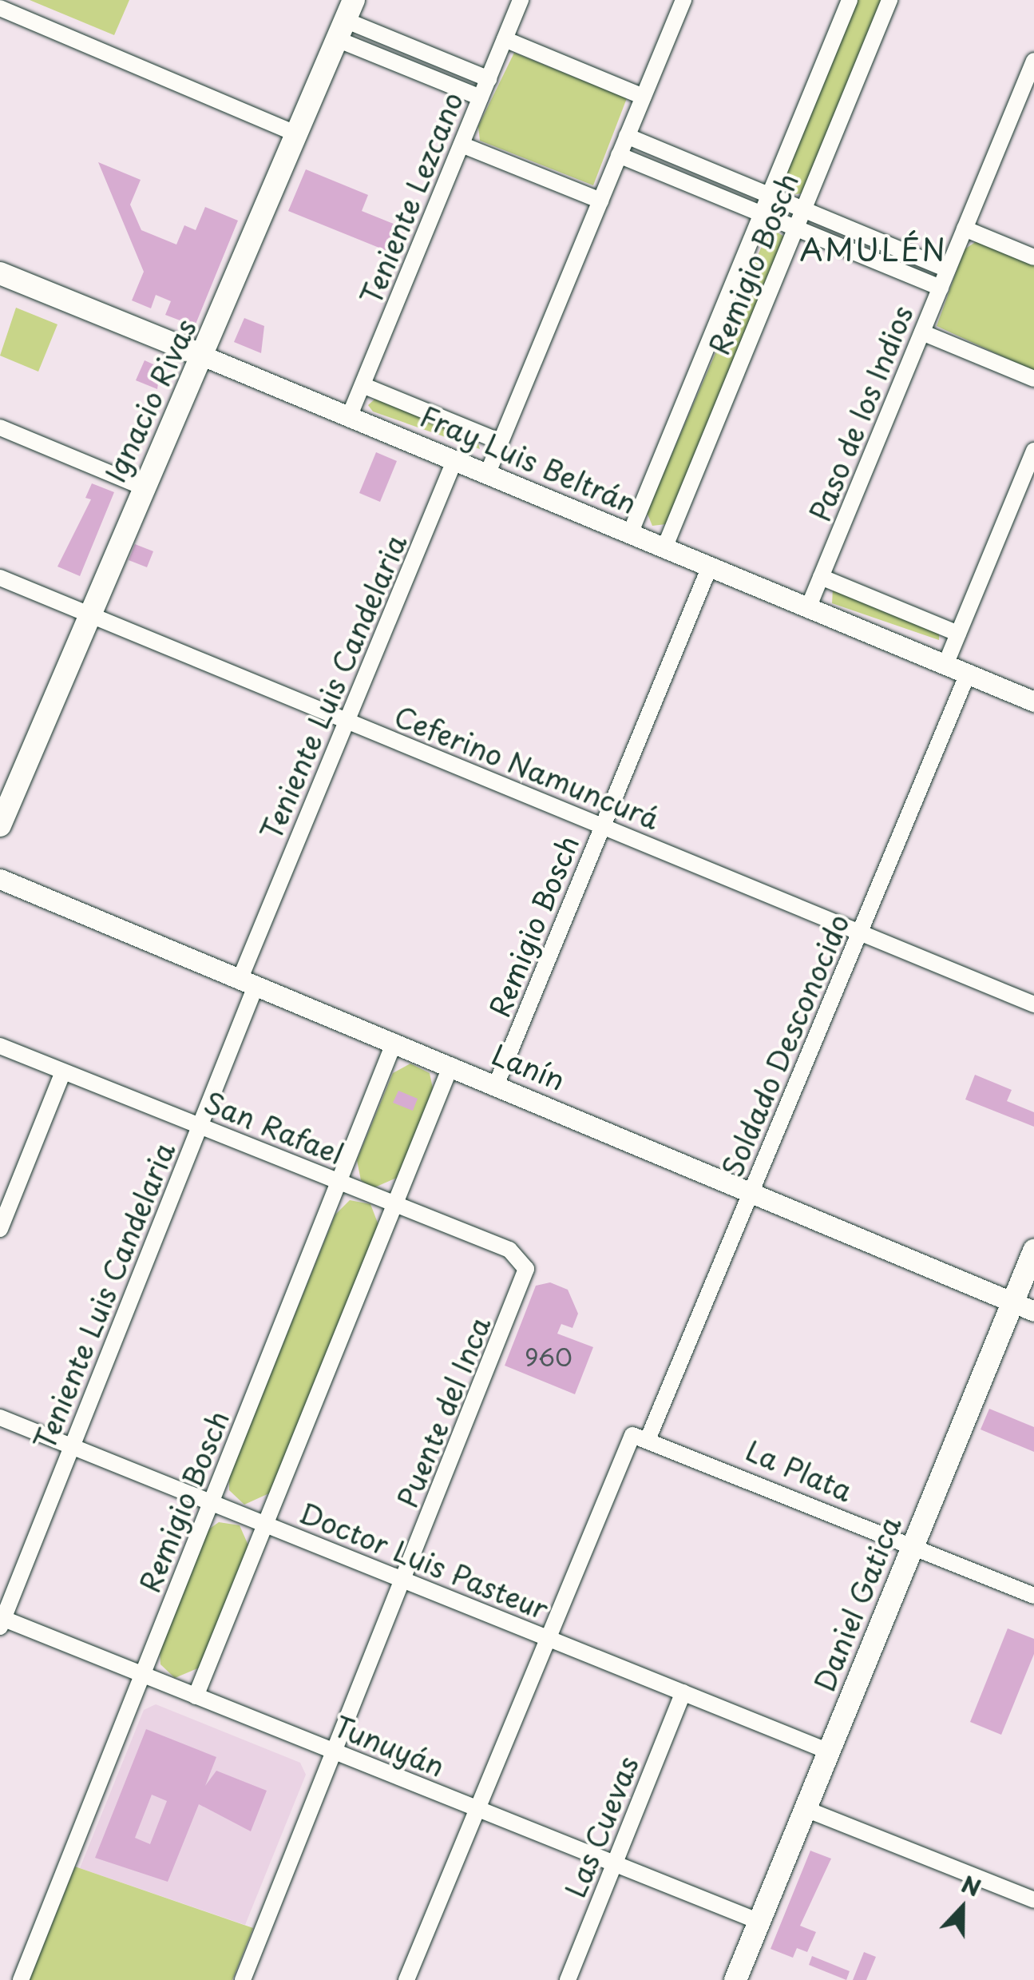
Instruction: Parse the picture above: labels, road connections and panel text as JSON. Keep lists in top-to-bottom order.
{
  "streets": {
    "main road": ["Ignacio Rivas", "Fray Luis Beltrán", "Daniel Gatica"],
    "street": [
      "Teniente Lezcano",
      "Remigio Bosch",
      "Paso de los Indios",
      "Teniente Luis Candelaria",
      "Ceferino Namuncurá",
      "Soldado Desconocido",
      "Lanín",
      "San Rafael",
      "Puente del Inca",
      "La Plata",
      "Doctor Luis Pasteur",
      "Tunuyán",
      "Las Cuevas"
    ]
  },
  "crossings": [
    ["Teniente Lezcano", "Fray Luis Beltrán"],
    ["Remigio Bosch", "Fray Luis Beltrán"],
    ["Remigio Bosch", "Ceferino Namuncurá"],
    ["Remigio Bosch", "Lanín"],
    ["Remigio Bosch", "San Rafael"],
    ["Remigio Bosch", "Doctor Luis Pasteur"],
    ["Remigio Bosch", "Tunuyán"],
    ["Ignacio Rivas", "Fray Luis Beltrán"],
    ["Ignacio Rivas", "Ceferino Namuncurá"],
    ["Paso de los Indios", "Fray Luis Beltrán"],
    ["Fray Luis Beltrán", "Teniente Luis Candelaria"],
    ["Fray Luis Beltrán", "Soldado Desconocido"],
    ["Teniente Luis Candelaria", "Ceferino Namuncurá"],
    ["Teniente Luis Candelaria", "Lanín"],
    ["Teniente Luis Candelaria", "San Rafael"],
    ["Teniente Luis Candelaria", "Doctor Luis Pasteur"],
    ["Teniente Luis Candelaria", "Tunuyán"],
    ["Ceferino Namuncurá", "Soldado Desconocido"],
    ["Soldado Desconocido", "Lanín"],
    ["Soldado Desconocido", "La Plata"],
    ["Soldado Desconocido", "Doctor Luis Pasteur"],
    ["Soldado Desconocido", "Tunuyán"],
    ["Lanín", "Daniel Gatica"],
    ["San Rafael", "Puente del Inca"],
    ["Puente del Inca", "Doctor Luis Pasteur"],
    ["Puente del Inca", "Tunuyán"],
    ["La Plata", "Daniel Gatica"],
    ["Doctor Luis Pasteur", "Daniel Gatica"],
    ["Doctor Luis Pasteur", "Las Cuevas"],
    ["Daniel Gatica", "Tunuyán"],
    ["Tunuyán", "Las Cuevas"]
  ],
  "districts": ["AMULÉN"],
  "house_numbers": ["960"],
  "north": "top"
}
